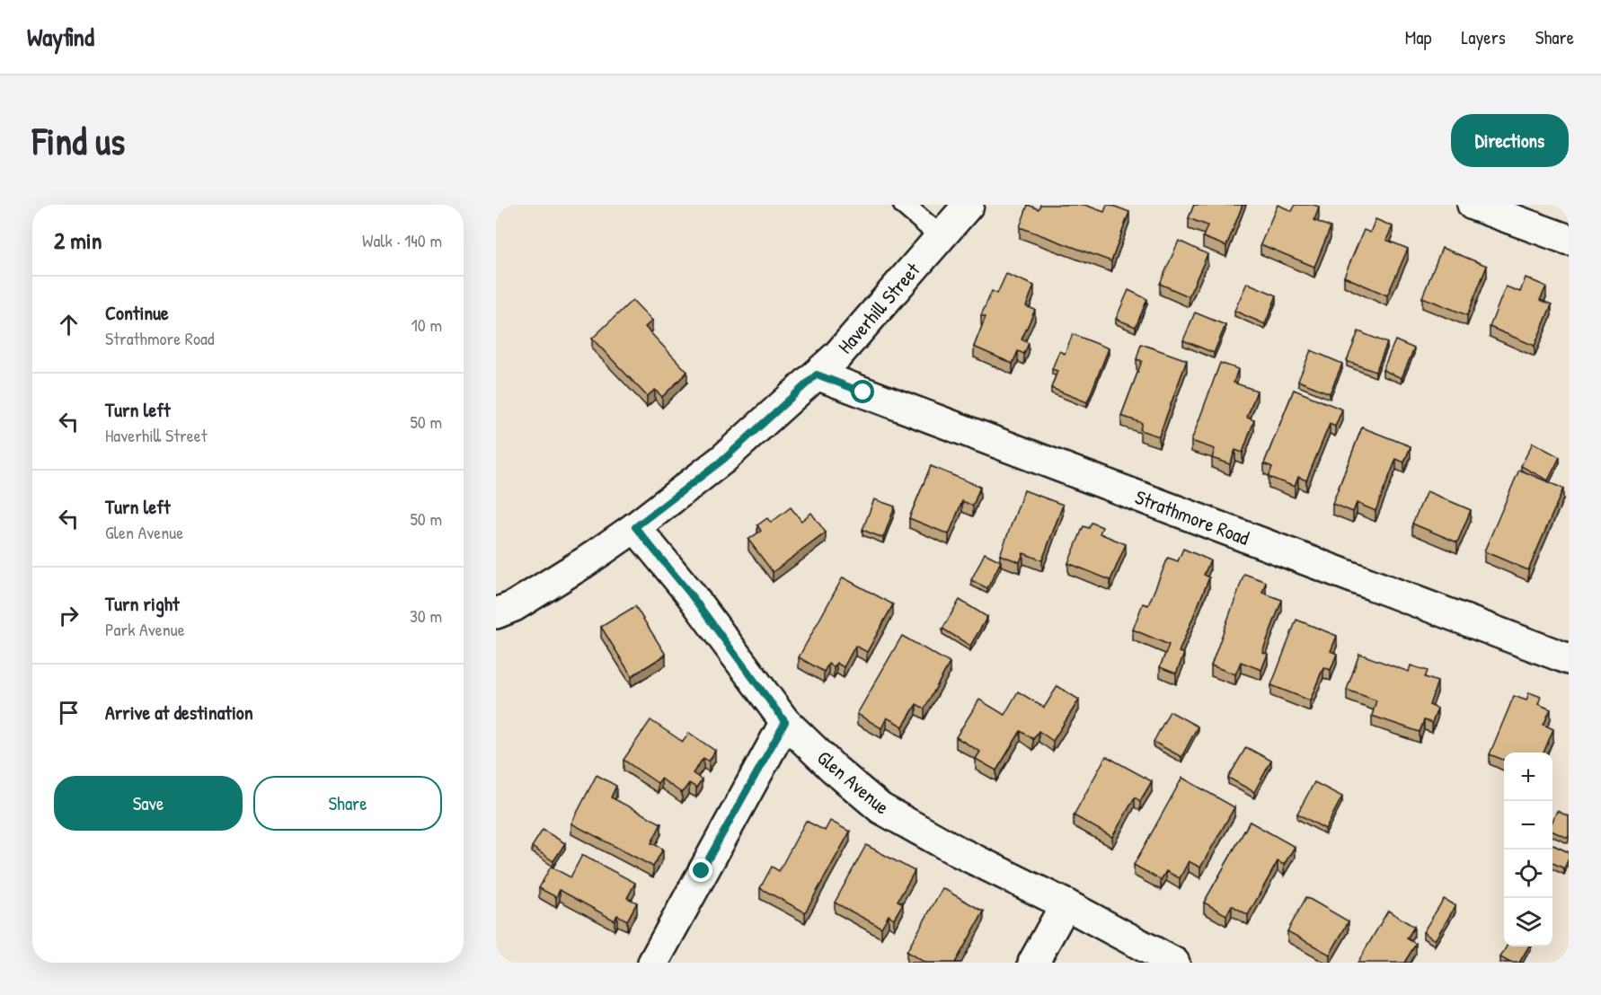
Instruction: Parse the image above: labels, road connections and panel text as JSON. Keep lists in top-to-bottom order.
{
  "streets": {
    "street": ["Haverhill Street", "Strathmore Road", "Glen Avenue"]
  },
  "crossings": [
    ["Haverhill Street", "Strathmore Road"],
    ["Haverhill Street", "Glen Avenue"]
  ],
  "page": {
    "header": "Wayfind",
    "nav": ["Map", "Layers", "Share"],
    "buttons": [
      "Directions",
      ["Save", "Share"]
    ],
    "title": "Find us",
    "heading": ["2 min", "Walk · 140 m"],
    "list": [
      ["Continue", "Strathmore Road", "10 m"],
      ["Turn left", "Haverhill Street", "50 m"],
      ["Turn left", "Glen Avenue", "50 m"],
      ["Turn right", "Park Avenue", "30 m"],
      "Arrive at destination"
    ],
    "map_buttons": ["+", "−"]
  }
}
